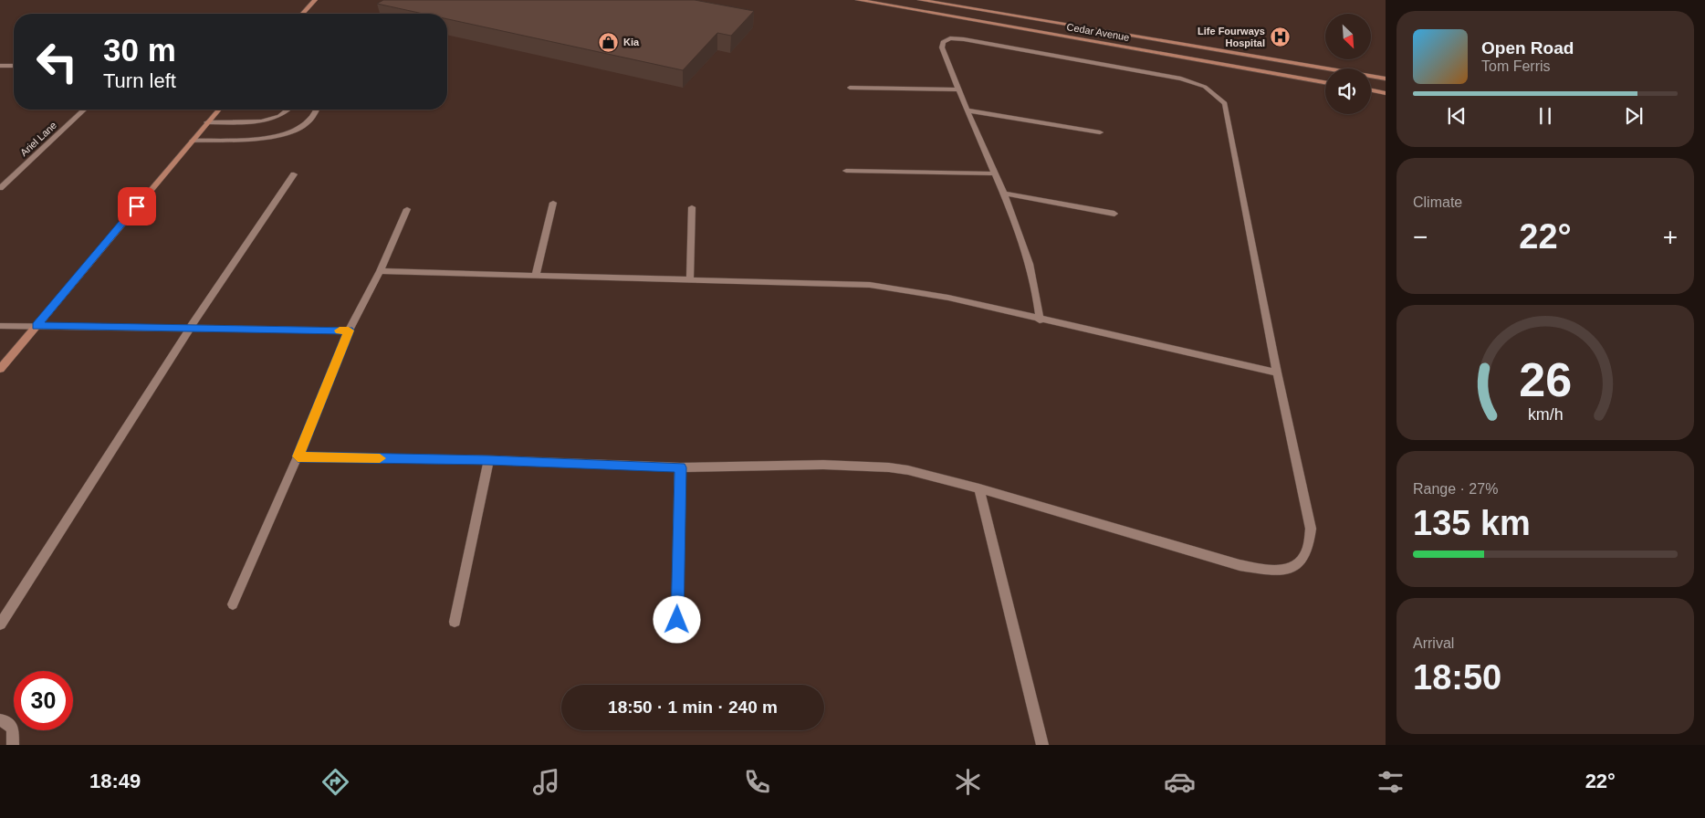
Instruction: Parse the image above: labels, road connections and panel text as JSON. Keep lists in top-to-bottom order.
{
  "streets": {
    "main road": ["Cedar Avenue"],
    "street": ["Ariel Lane"]
  },
  "places": {
    "hospital": ["Life Fourways Hospital"],
    "shop": ["Kia"]
  },
  "north": "bottom right",
  "page": {
    "turn": ["30 m", "Turn left"],
    "song": ["Open Road", "Tom Ferris"],
    "tile": [
      "Climate",
      ["Range · 27%", "135 km"],
      ["Arrival", "18:50"]
    ],
    "heat": ["−", "22°", "+"],
    "limit": "30",
    "trip": "18:50 · 1 min · 240 m",
    "tabs": ["18:49", "22°"],
    "gauge": ["26", "km/h"]
  }
}
